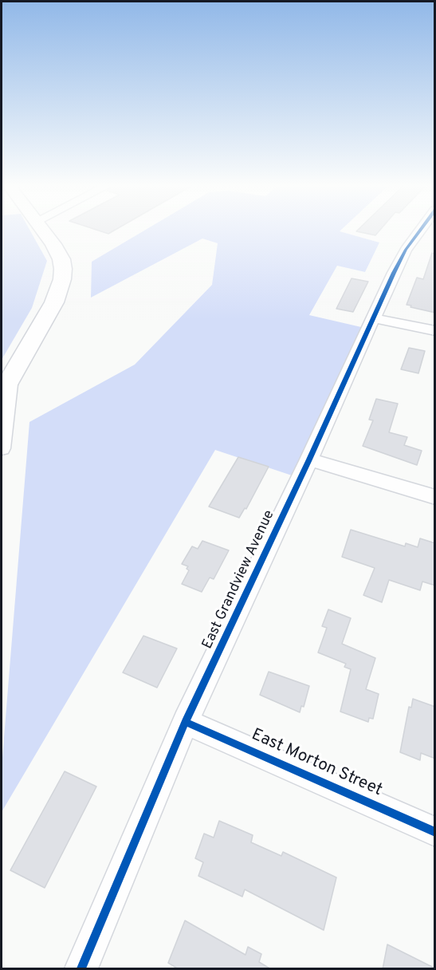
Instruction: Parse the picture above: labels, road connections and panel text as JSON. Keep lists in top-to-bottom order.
{
  "streets": {
    "street": ["East Grandview Avenue", "East Morton Street"]
  },
  "crossings": [
    ["East Grandview Avenue", "East Morton Street"]
  ]
}
